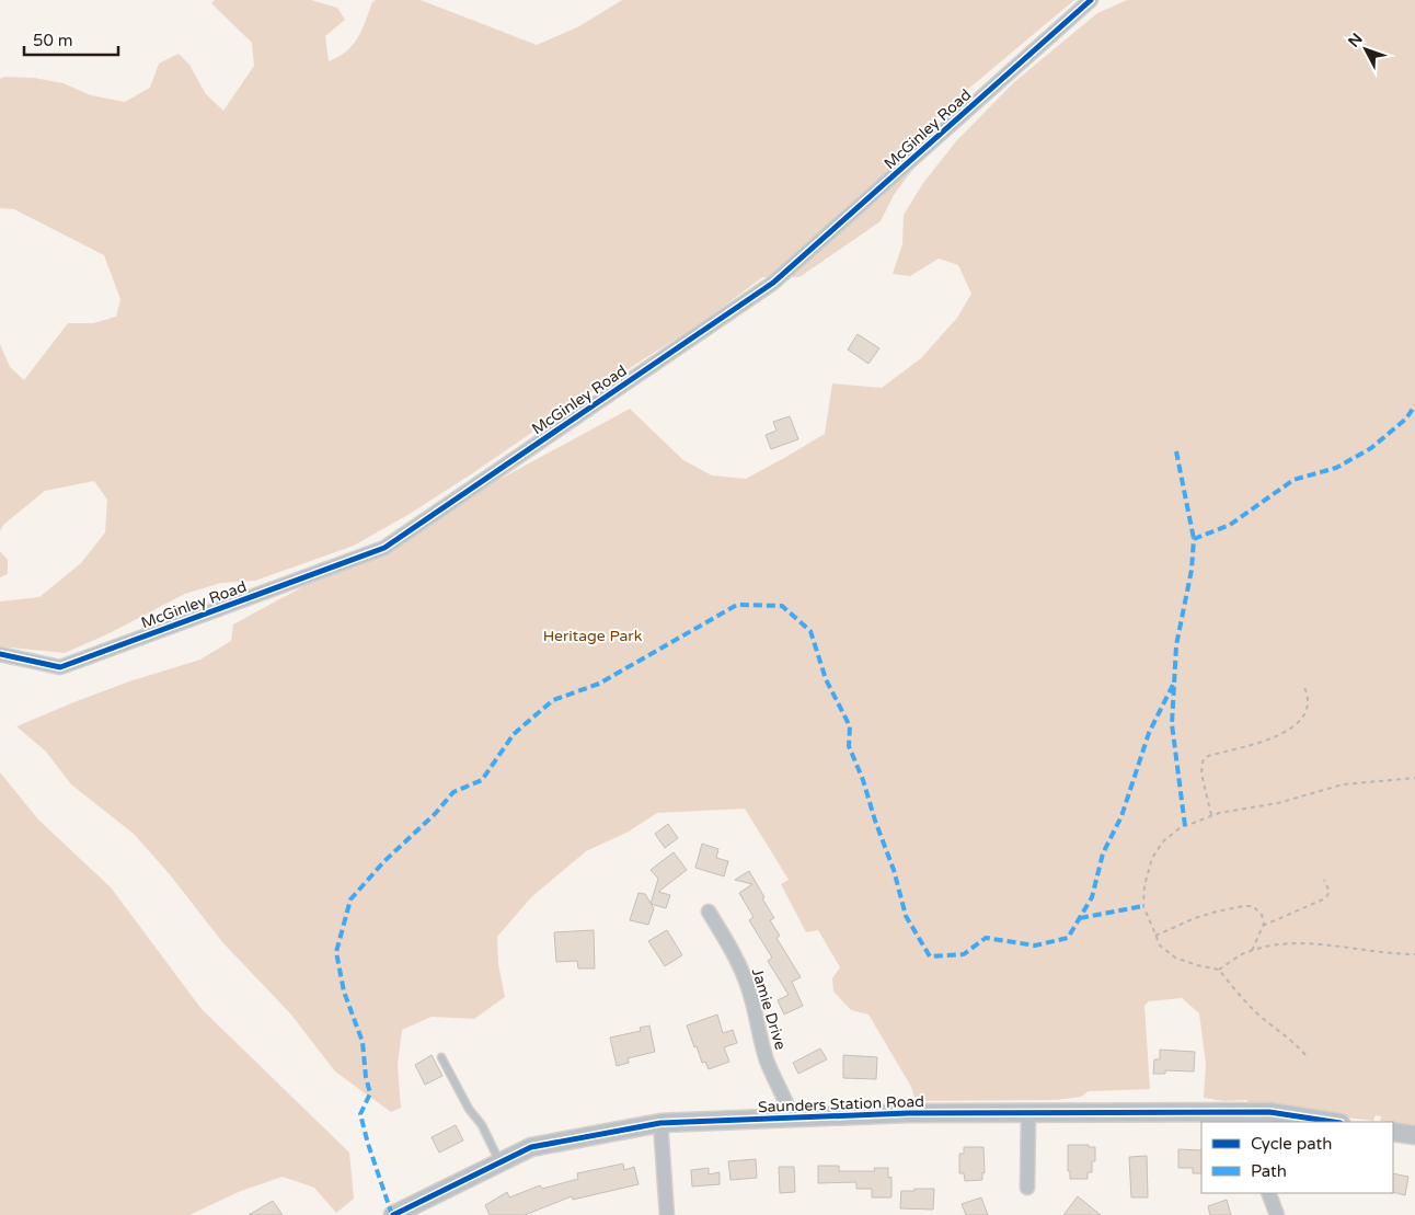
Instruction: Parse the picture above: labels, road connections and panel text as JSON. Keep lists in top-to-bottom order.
{
  "streets": {
    "street": ["McGinley Road", "Jamie Drive", "Saunders Station Road"]
  },
  "crossings": [
    ["Jamie Drive", "Saunders Station Road"]
  ],
  "parks": ["Heritage Park"],
  "legend": ["Cycle path", "Path"],
  "scale_bar": "50 m",
  "north": "top left"
}
